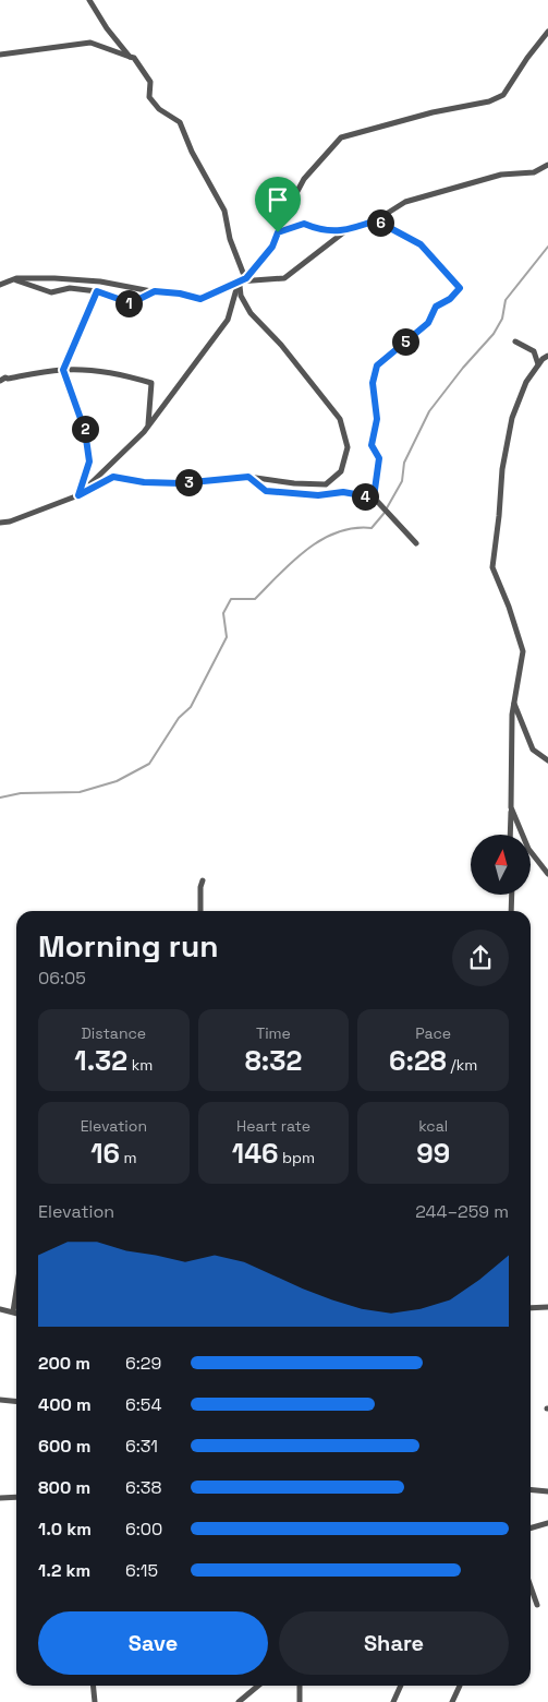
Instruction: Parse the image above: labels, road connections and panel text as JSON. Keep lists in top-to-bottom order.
{
  "north": "top",
  "page": {
    "pins": [
      "6",
      "1",
      "5",
      "2",
      "3",
      "4"
    ],
    "heading": ["Morning run", "06:05"],
    "stats": [
      ["Distance", "1.32 km"],
      ["Time", "8:32"],
      ["Pace", "6:28 /km"],
      ["Elevation", "16 m"],
      ["Heart rate", "146 bpm"],
      ["kcal", "99"]
    ],
    "chart": ["Elevation", "244–259 m"],
    "list": [
      {
        "name": "200 m",
        "note": "6:29"
      },
      {
        "name": "400 m",
        "note": "6:54"
      },
      {
        "name": "600 m",
        "note": "6:31"
      },
      {
        "name": "800 m",
        "note": "6:38"
      },
      {
        "name": "1.0 km",
        "note": "6:00"
      },
      {
        "name": "1.2 km",
        "note": "6:15"
      }
    ],
    "buttons": ["Save", "Share"]
  }
}
